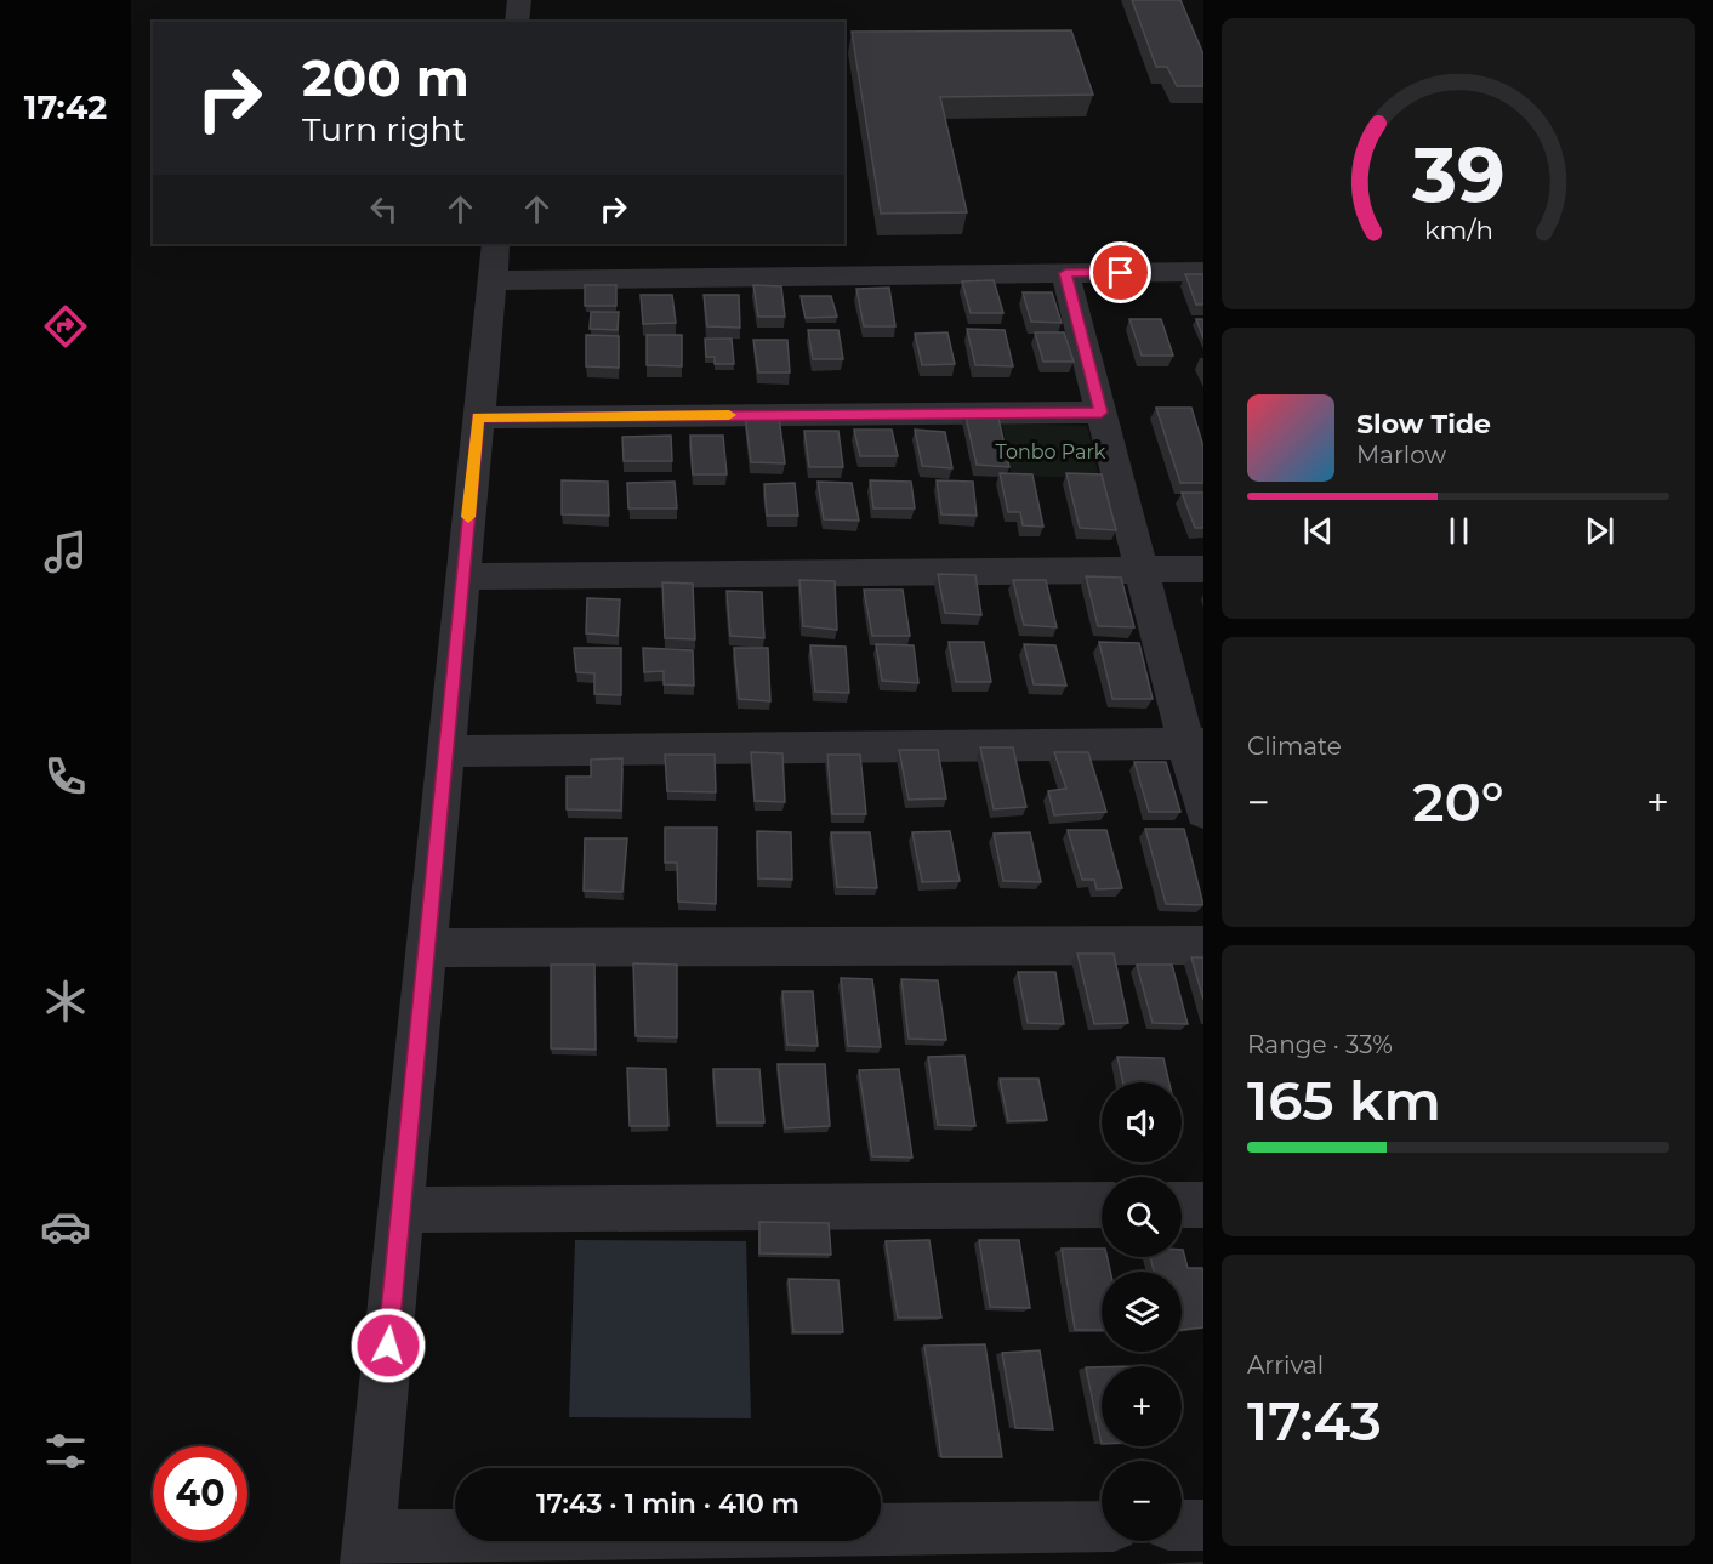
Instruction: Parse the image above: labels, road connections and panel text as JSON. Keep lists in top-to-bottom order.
{
  "parks": ["Tonbo Park"],
  "page": {
    "tabs": "17:42",
    "turn": ["200 m", "Turn right"],
    "song": ["Slow Tide", "Marlow"],
    "tile": [
      "Climate",
      ["Range · 33%", "165 km"],
      ["Arrival", "17:43"]
    ],
    "heat": ["−", "20°", "+"],
    "map_buttons": ["+", "−"],
    "limit": "40",
    "trip": "17:43 · 1 min · 410 m",
    "gauge": ["39", "km/h"]
  }
}
